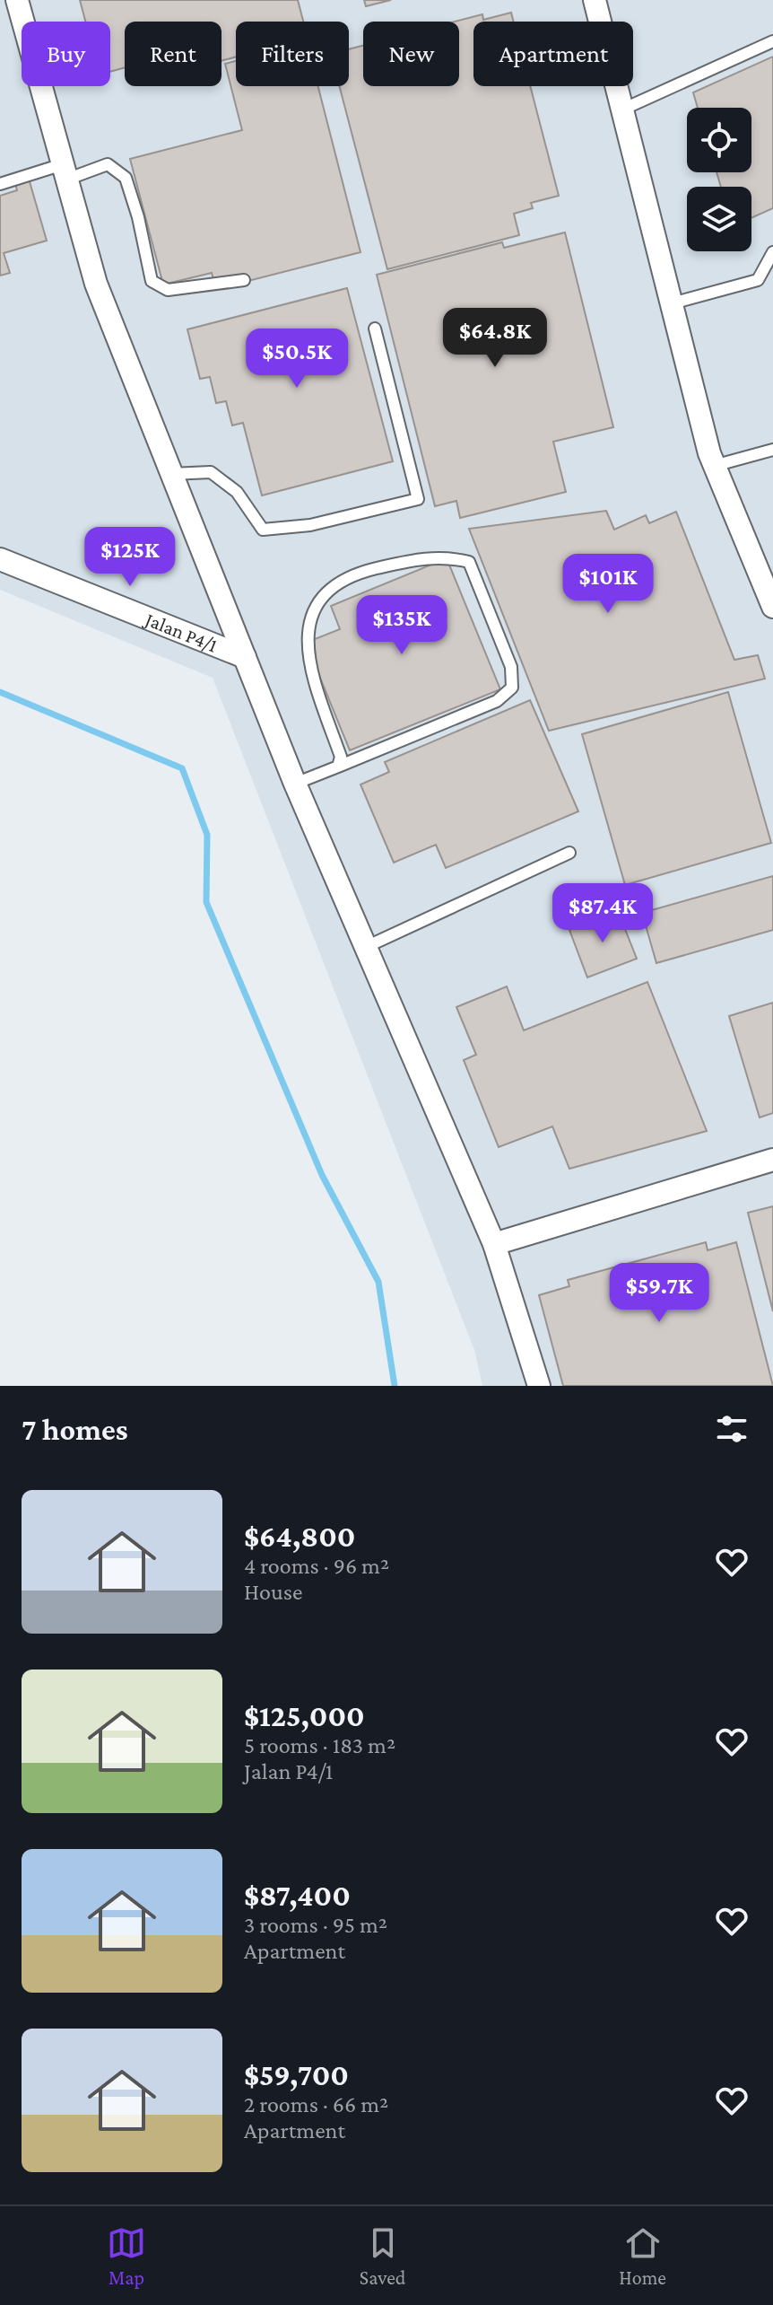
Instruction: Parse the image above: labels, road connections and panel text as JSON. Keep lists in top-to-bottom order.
{
  "streets": {
    "street": ["Jalan P4/1"]
  },
  "page": {
    "chip": [
      "Buy",
      "Rent",
      "Filters",
      "New",
      "Apartment"
    ],
    "price": [
      "$64.8K",
      "$50.5K",
      "$125K",
      "$101K",
      "$135K",
      "$87.4K",
      "$59.7K"
    ],
    "heading": "7 homes",
    "list": [
      {
        "name": "$64,800",
        "note": "4 rooms · 96 m² · House"
      },
      {
        "name": "$125,000",
        "note": "5 rooms · 183 m² · Jalan P4/1"
      },
      {
        "name": "$87,400",
        "note": "3 rooms · 95 m² · Apartment"
      },
      {
        "name": "$59,700",
        "note": "2 rooms · 66 m² · Apartment"
      }
    ],
    "tabs": ["Map", "Saved", "Home"]
  }
}
